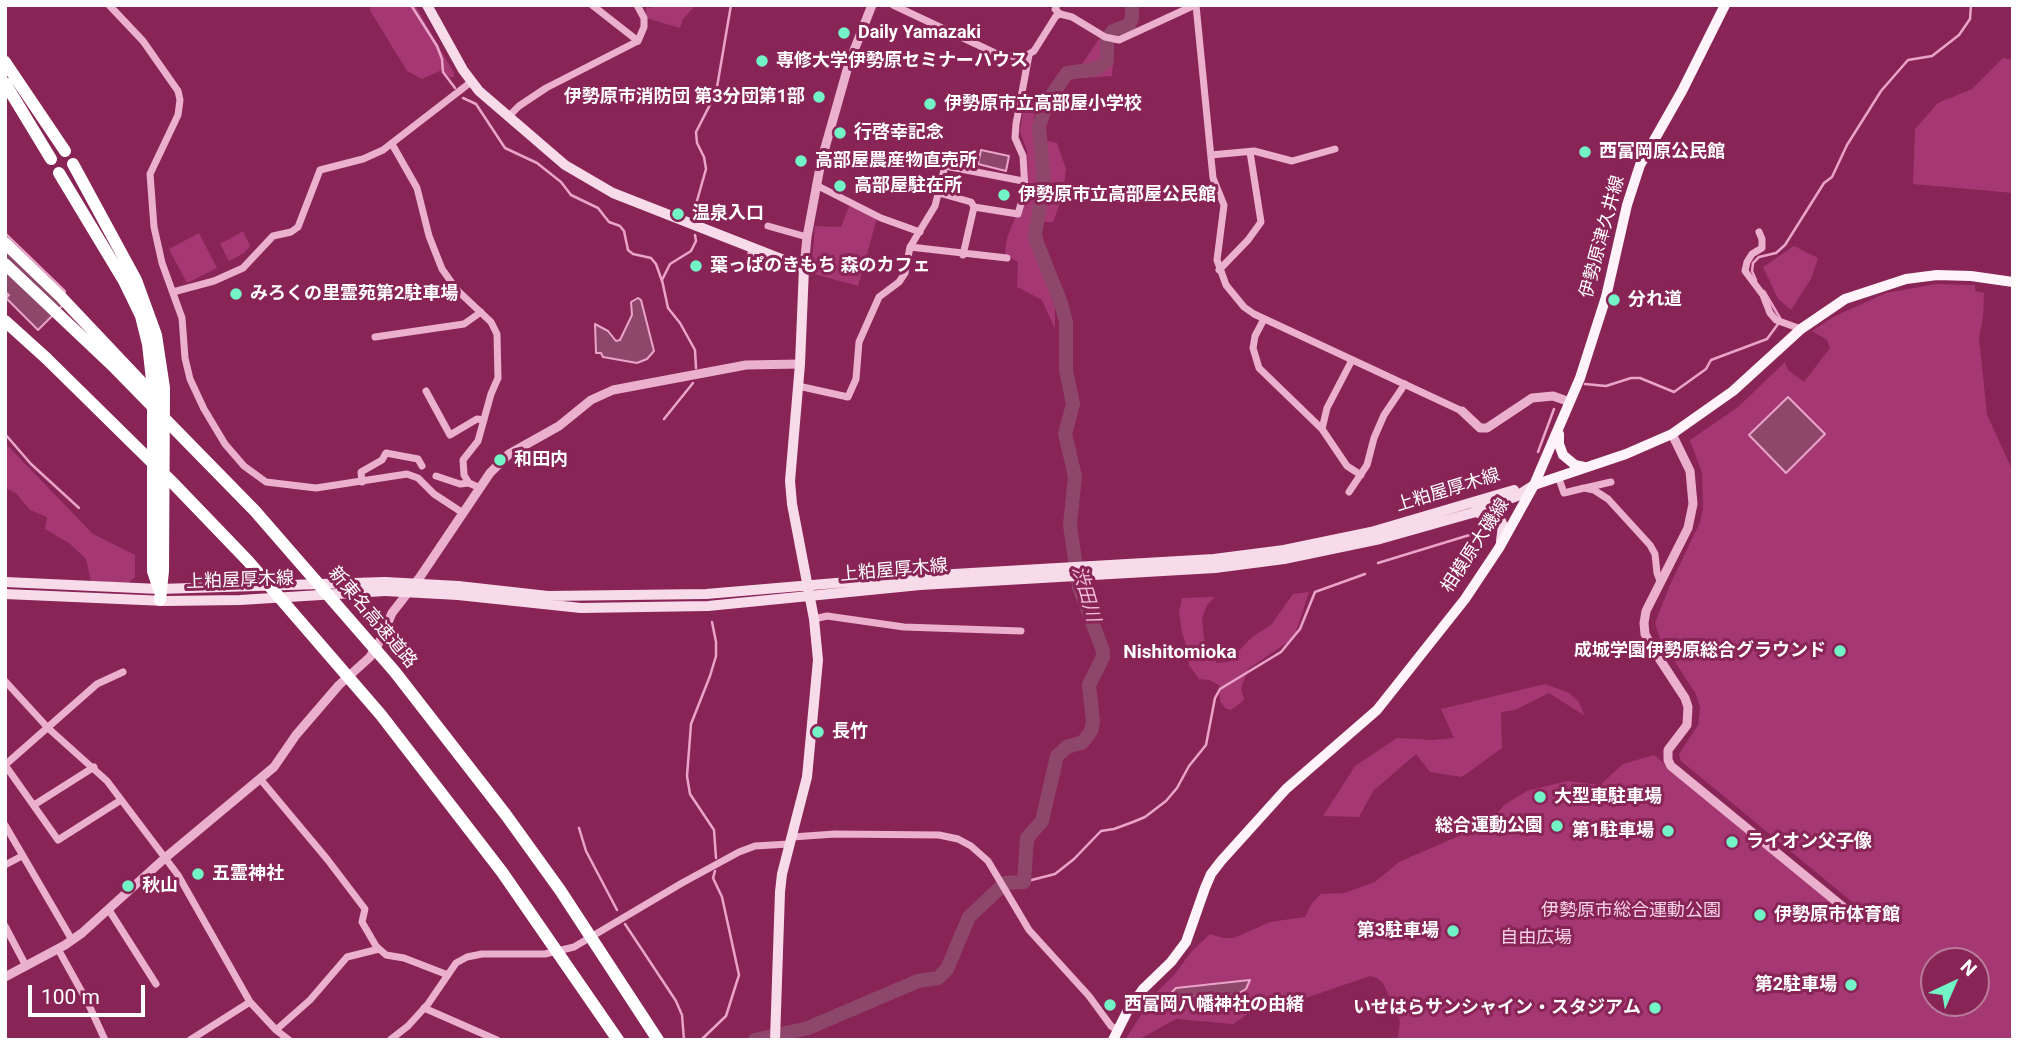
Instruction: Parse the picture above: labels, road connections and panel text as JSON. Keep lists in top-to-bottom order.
{
  "streets": {
    "highway": ["新東名高速道路"],
    "main road": ["伊勢原津久井線", "上粕屋厚木線", "相模原大磯線"]
  },
  "crossings": [
    ["伊勢原津久井線", "上粕屋厚木線"],
    ["伊勢原津久井線", "相模原大磯線"],
    ["上粕屋厚木線", "相模原大磯線"]
  ],
  "districts": ["Nishitomioka"],
  "water": ["渋田川"],
  "parks": ["伊勢原市総合運動公園", "自由広場"],
  "places": [
    "Daily Yamazaki",
    "専修大学伊勢原セミナーハウス",
    "伊勢原市消防団 第3分団第1部",
    "伊勢原市立高部屋小学校",
    "行啓幸記念",
    "西富岡原公民館",
    "高部屋農産物直売所",
    "高部屋駐在所",
    "伊勢原市立高部屋公民館",
    "温泉入口",
    "葉っぱのきもち 森のカフェ",
    "みろくの里霊苑第2駐車場",
    "分れ道",
    "和田内",
    "成城学園伊勢原総合グラウンド",
    "長竹",
    "大型車駐車場",
    "総合運動公園",
    "第1駐車場",
    "ライオン父子像",
    "五霊神社",
    "秋山",
    "伊勢原市体育館",
    "第3駐車場",
    "第2駐車場",
    "西富岡八幡神社の由緒",
    "いせはらサンシャイン・スタジアム"
  ],
  "scale_bar": "100 m",
  "north": "top right"
}
